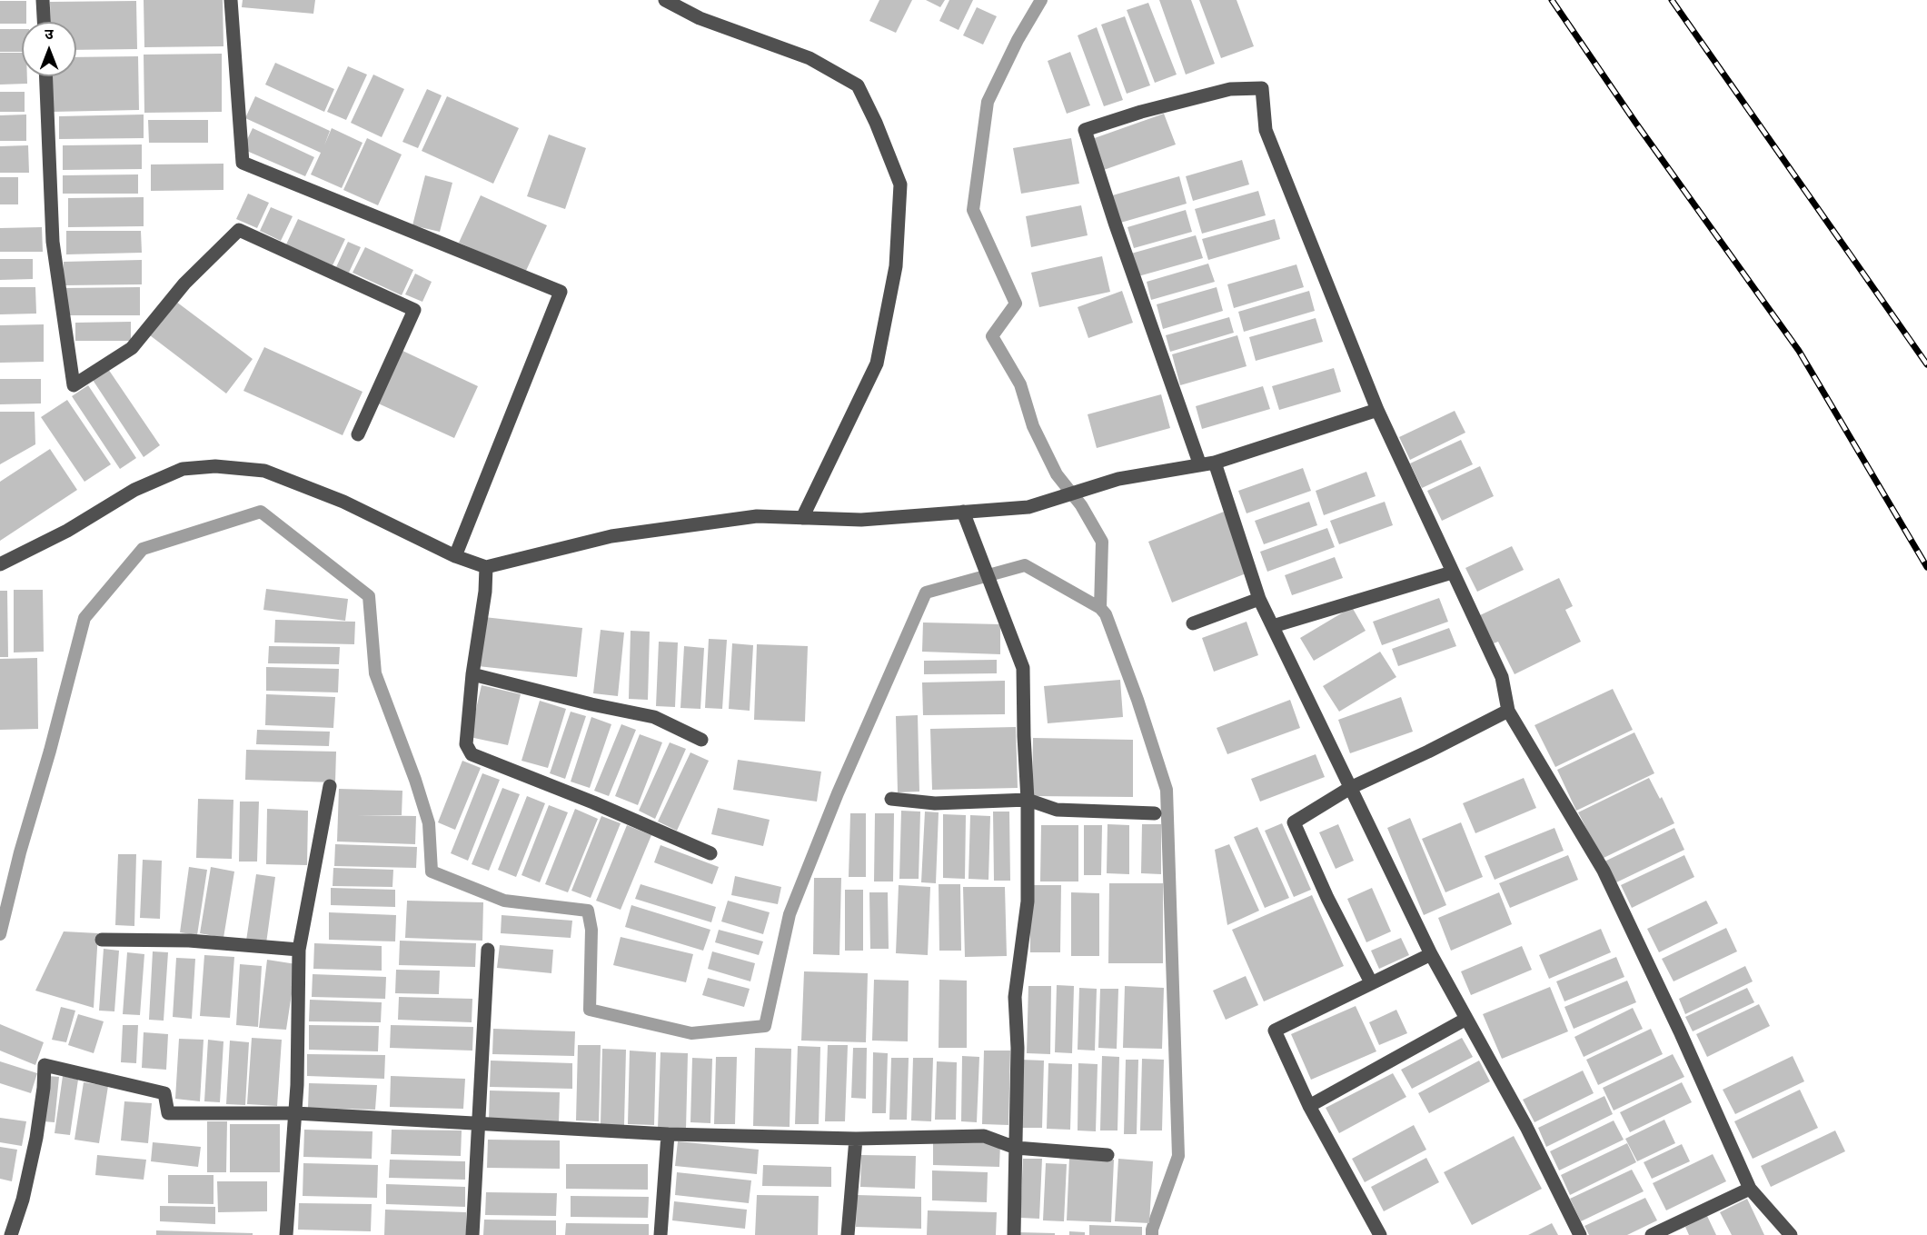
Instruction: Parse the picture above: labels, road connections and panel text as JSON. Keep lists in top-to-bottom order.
{
  "north": "top"
}
